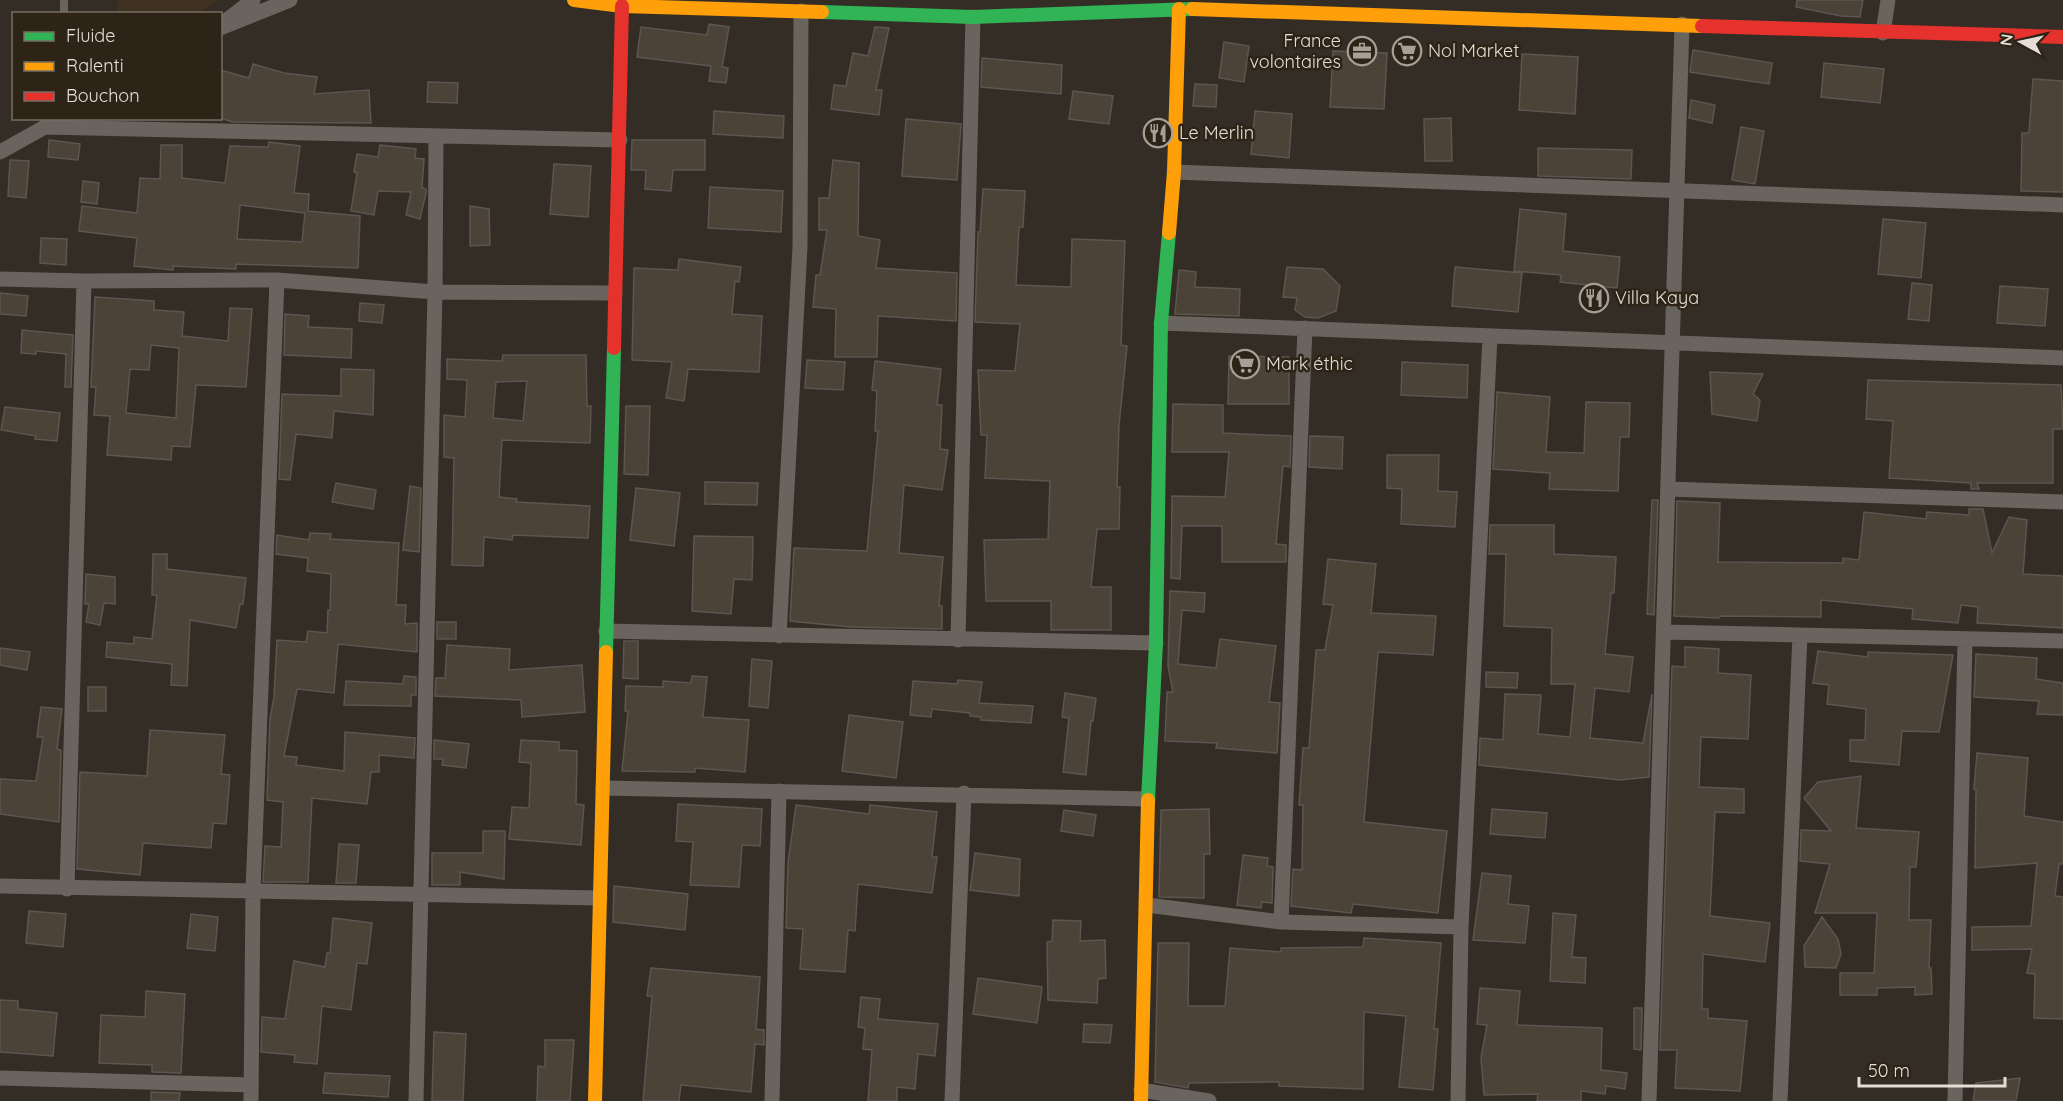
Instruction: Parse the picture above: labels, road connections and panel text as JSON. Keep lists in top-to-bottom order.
{
  "places": {
    "office": ["France volontaires"],
    "supermarket": ["Nol Market", "Mark éthic"],
    "restaurant": ["Le Merlin", "Villa Kaya"]
  },
  "legend": ["Fluide", "Ralenti", "Bouchon"],
  "scale_bar": "50 m",
  "north": "left"
}
